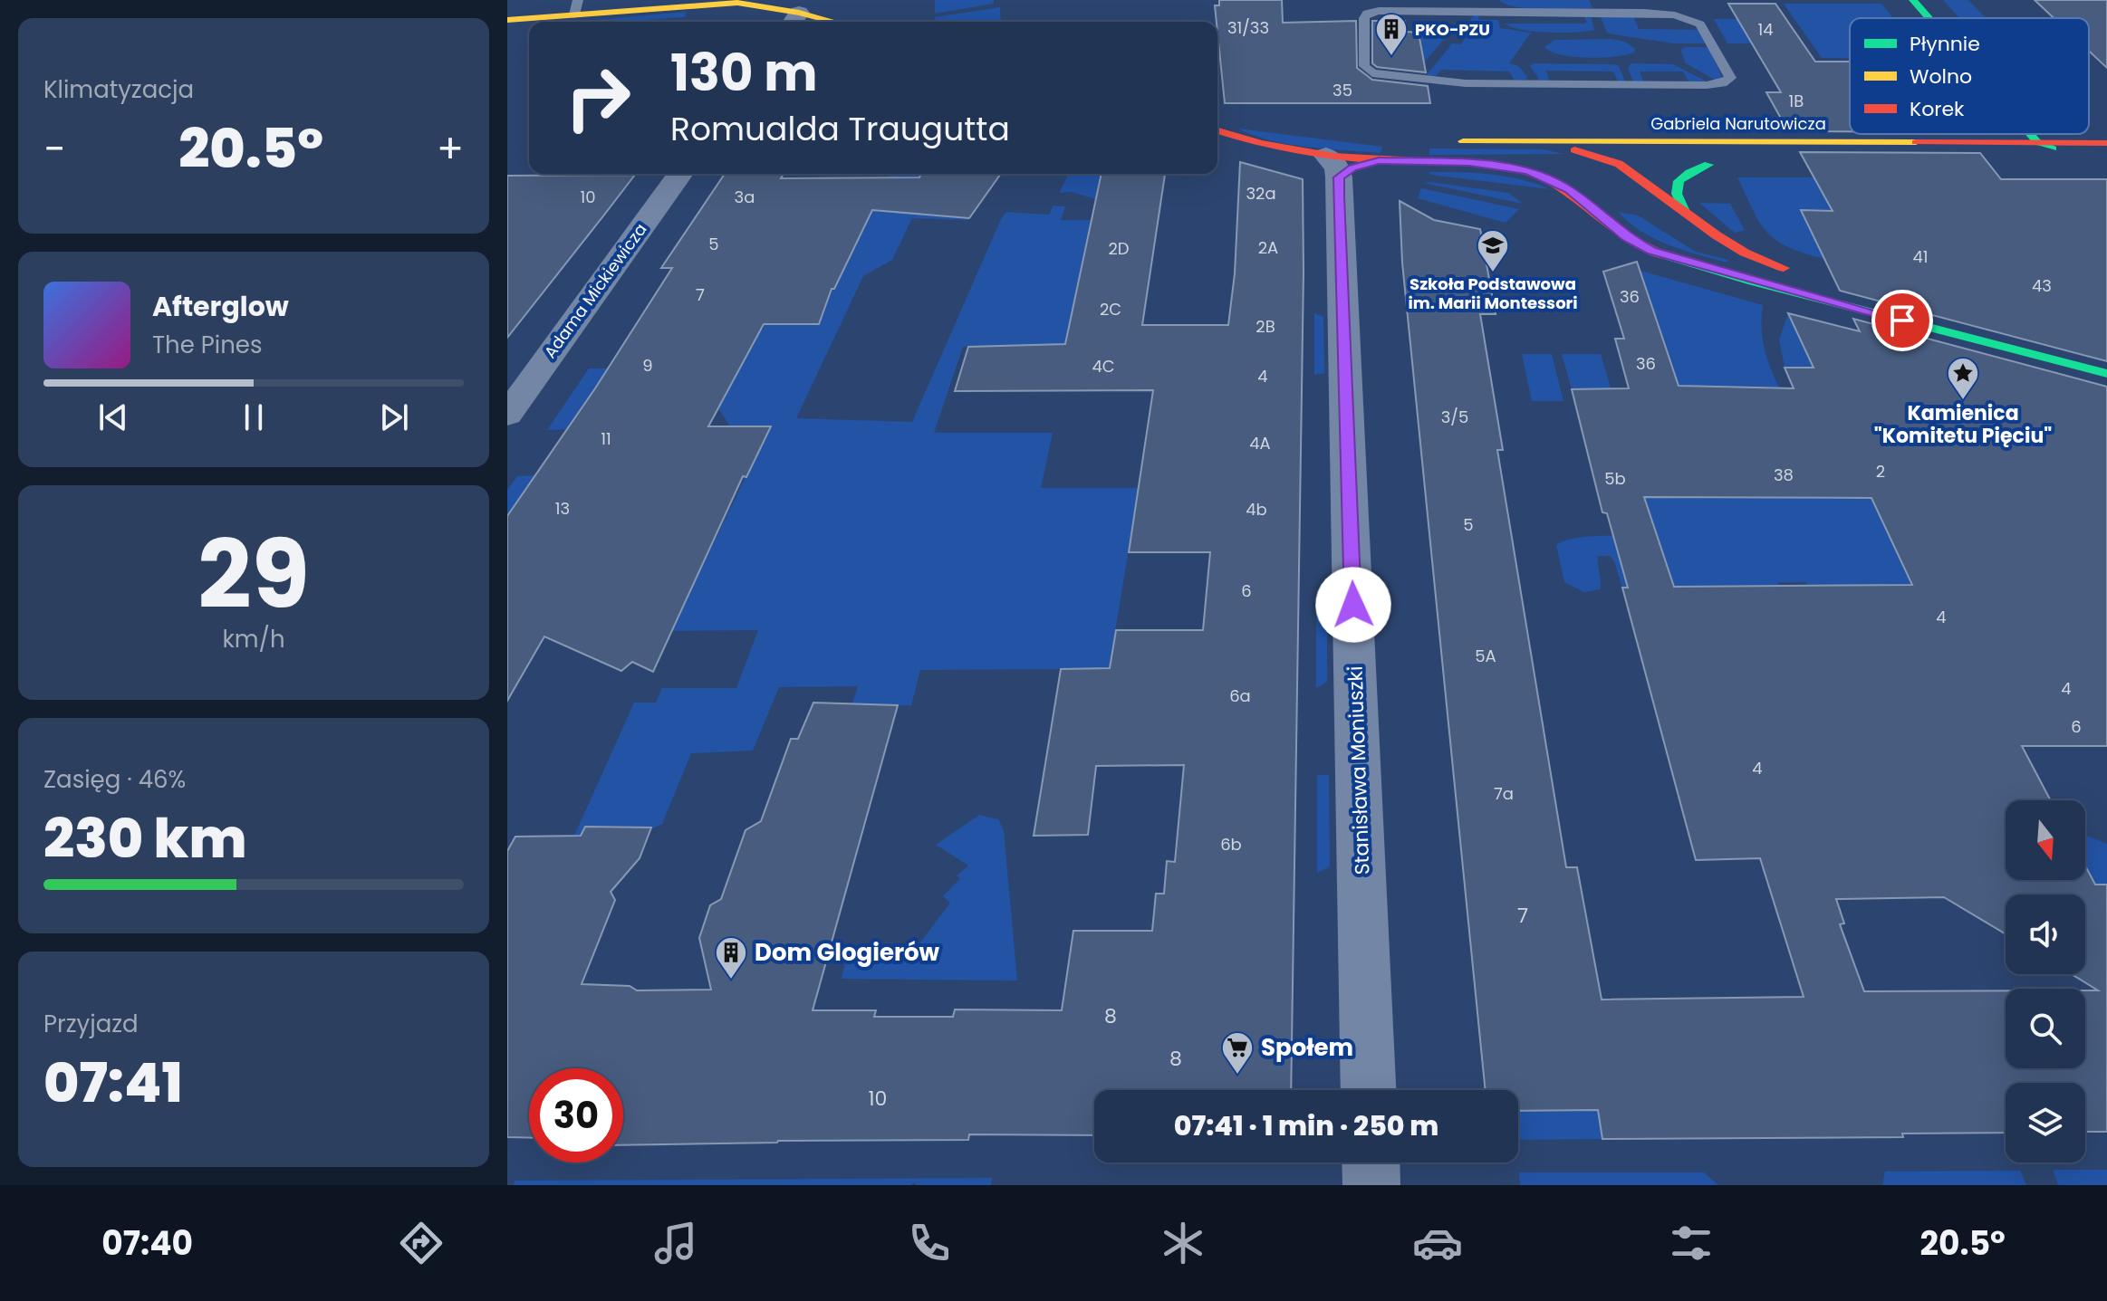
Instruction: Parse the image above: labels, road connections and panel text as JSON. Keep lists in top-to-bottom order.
{
  "streets": {
    "street": ["Gabriela Narutowicza", "Adama Mickiewicza", "Stanisława Moniuszki"]
  },
  "places": {
    "building": ["PKO-PZU", "Dom Glogierów"],
    "school or university": ["Szkoła Podstawowa im. Marii Montessori"],
    "place": ["Kamienica \"Komitetu Pięciu\""],
    "supermarket": ["Społem"]
  },
  "house_numbers": [
    "31/33",
    "14",
    "35",
    "1B",
    "32a",
    "10",
    "3a",
    "5",
    "2A",
    "2D",
    "41",
    "43",
    "7",
    "36",
    "2C",
    "2B",
    "36",
    "9",
    "4C",
    "4",
    "3/5",
    "11",
    "4A",
    "2",
    "38",
    "5b",
    "13",
    "4b",
    "5",
    "6",
    "4",
    "5A",
    "4",
    "6a",
    "6",
    "4",
    "7a",
    "6b",
    "7",
    "8",
    "8",
    "10"
  ],
  "legend": ["Płynnie", "Wolno", "Korek"],
  "north": "bottom",
  "page": {
    "tile": [
      "Klimatyzacja",
      ["29", "km/h"],
      ["Zasięg · 46%", "230 km"],
      ["Przyjazd", "07:41"]
    ],
    "turn": ["130 m", "Romualda Traugutta"],
    "heat": ["−", "20.5°", "+"],
    "song": ["Afterglow", "The Pines"],
    "limit": "30",
    "trip": "07:41 · 1 min · 250 m",
    "tabs": ["07:40", "20.5°"]
  }
}
